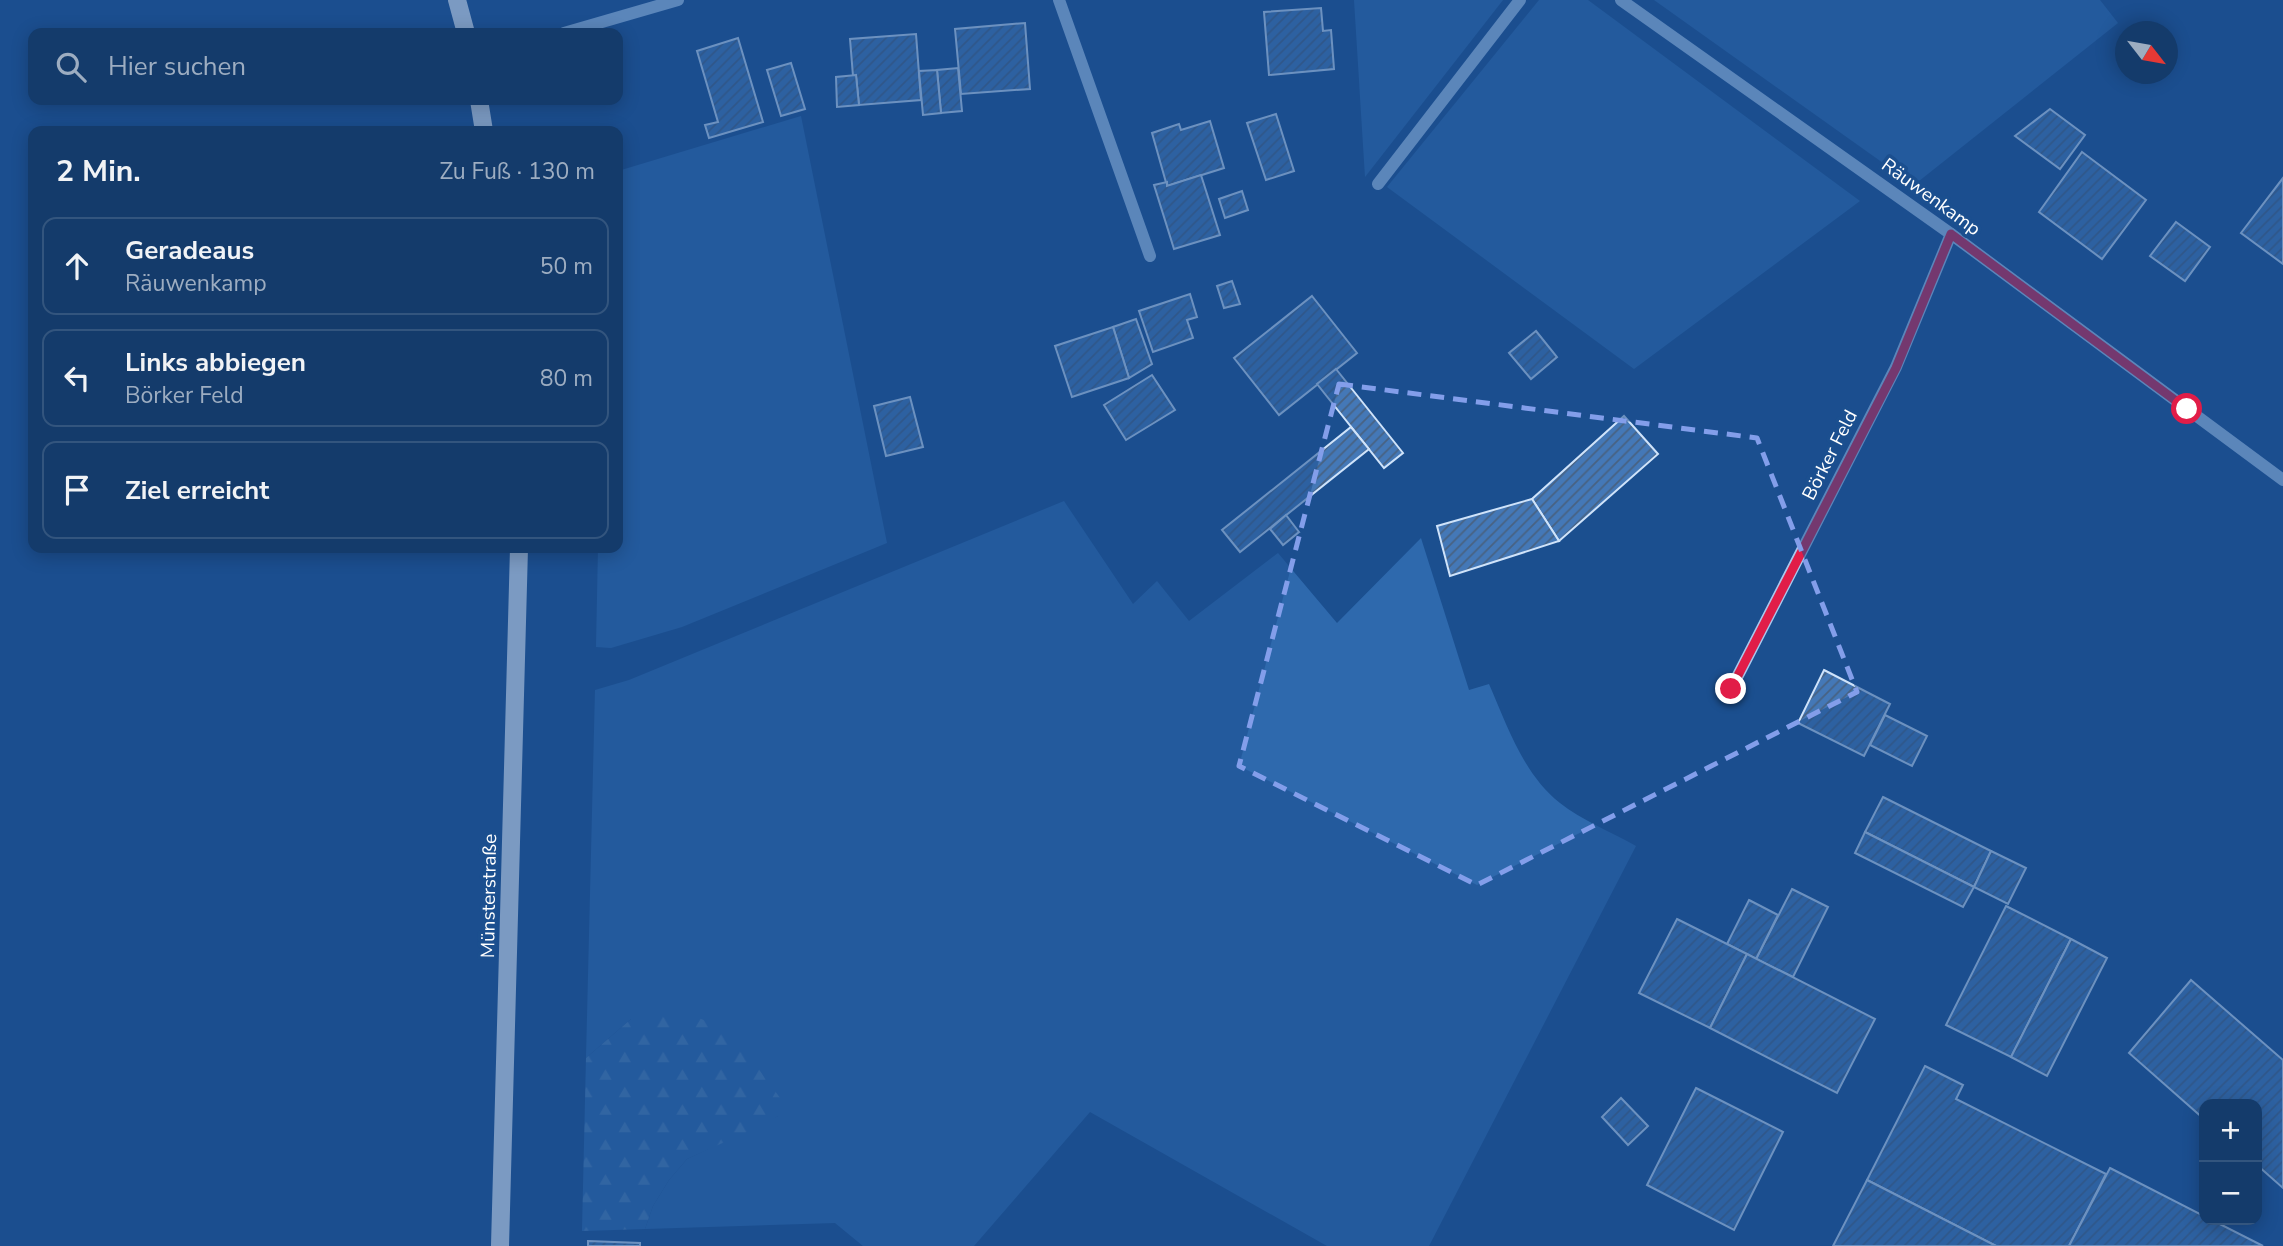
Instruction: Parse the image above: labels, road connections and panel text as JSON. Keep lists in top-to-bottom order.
{
  "streets": {
    "main road": ["Münsterstraße"],
    "street": ["Räuwenkamp", "Börker Feld"]
  },
  "crossings": [
    ["Räuwenkamp", "Börker Feld"]
  ],
  "north": "bottom right",
  "page": {
    "search": "Hier suchen",
    "heading": ["2 Min.", "Zu Fuß · 130 m"],
    "list": [
      ["Geradeaus", "Räuwenkamp", "50 m"],
      ["Links abbiegen", "Börker Feld", "80 m"],
      "Ziel erreicht"
    ],
    "map_buttons": ["+", "−"]
  }
}
